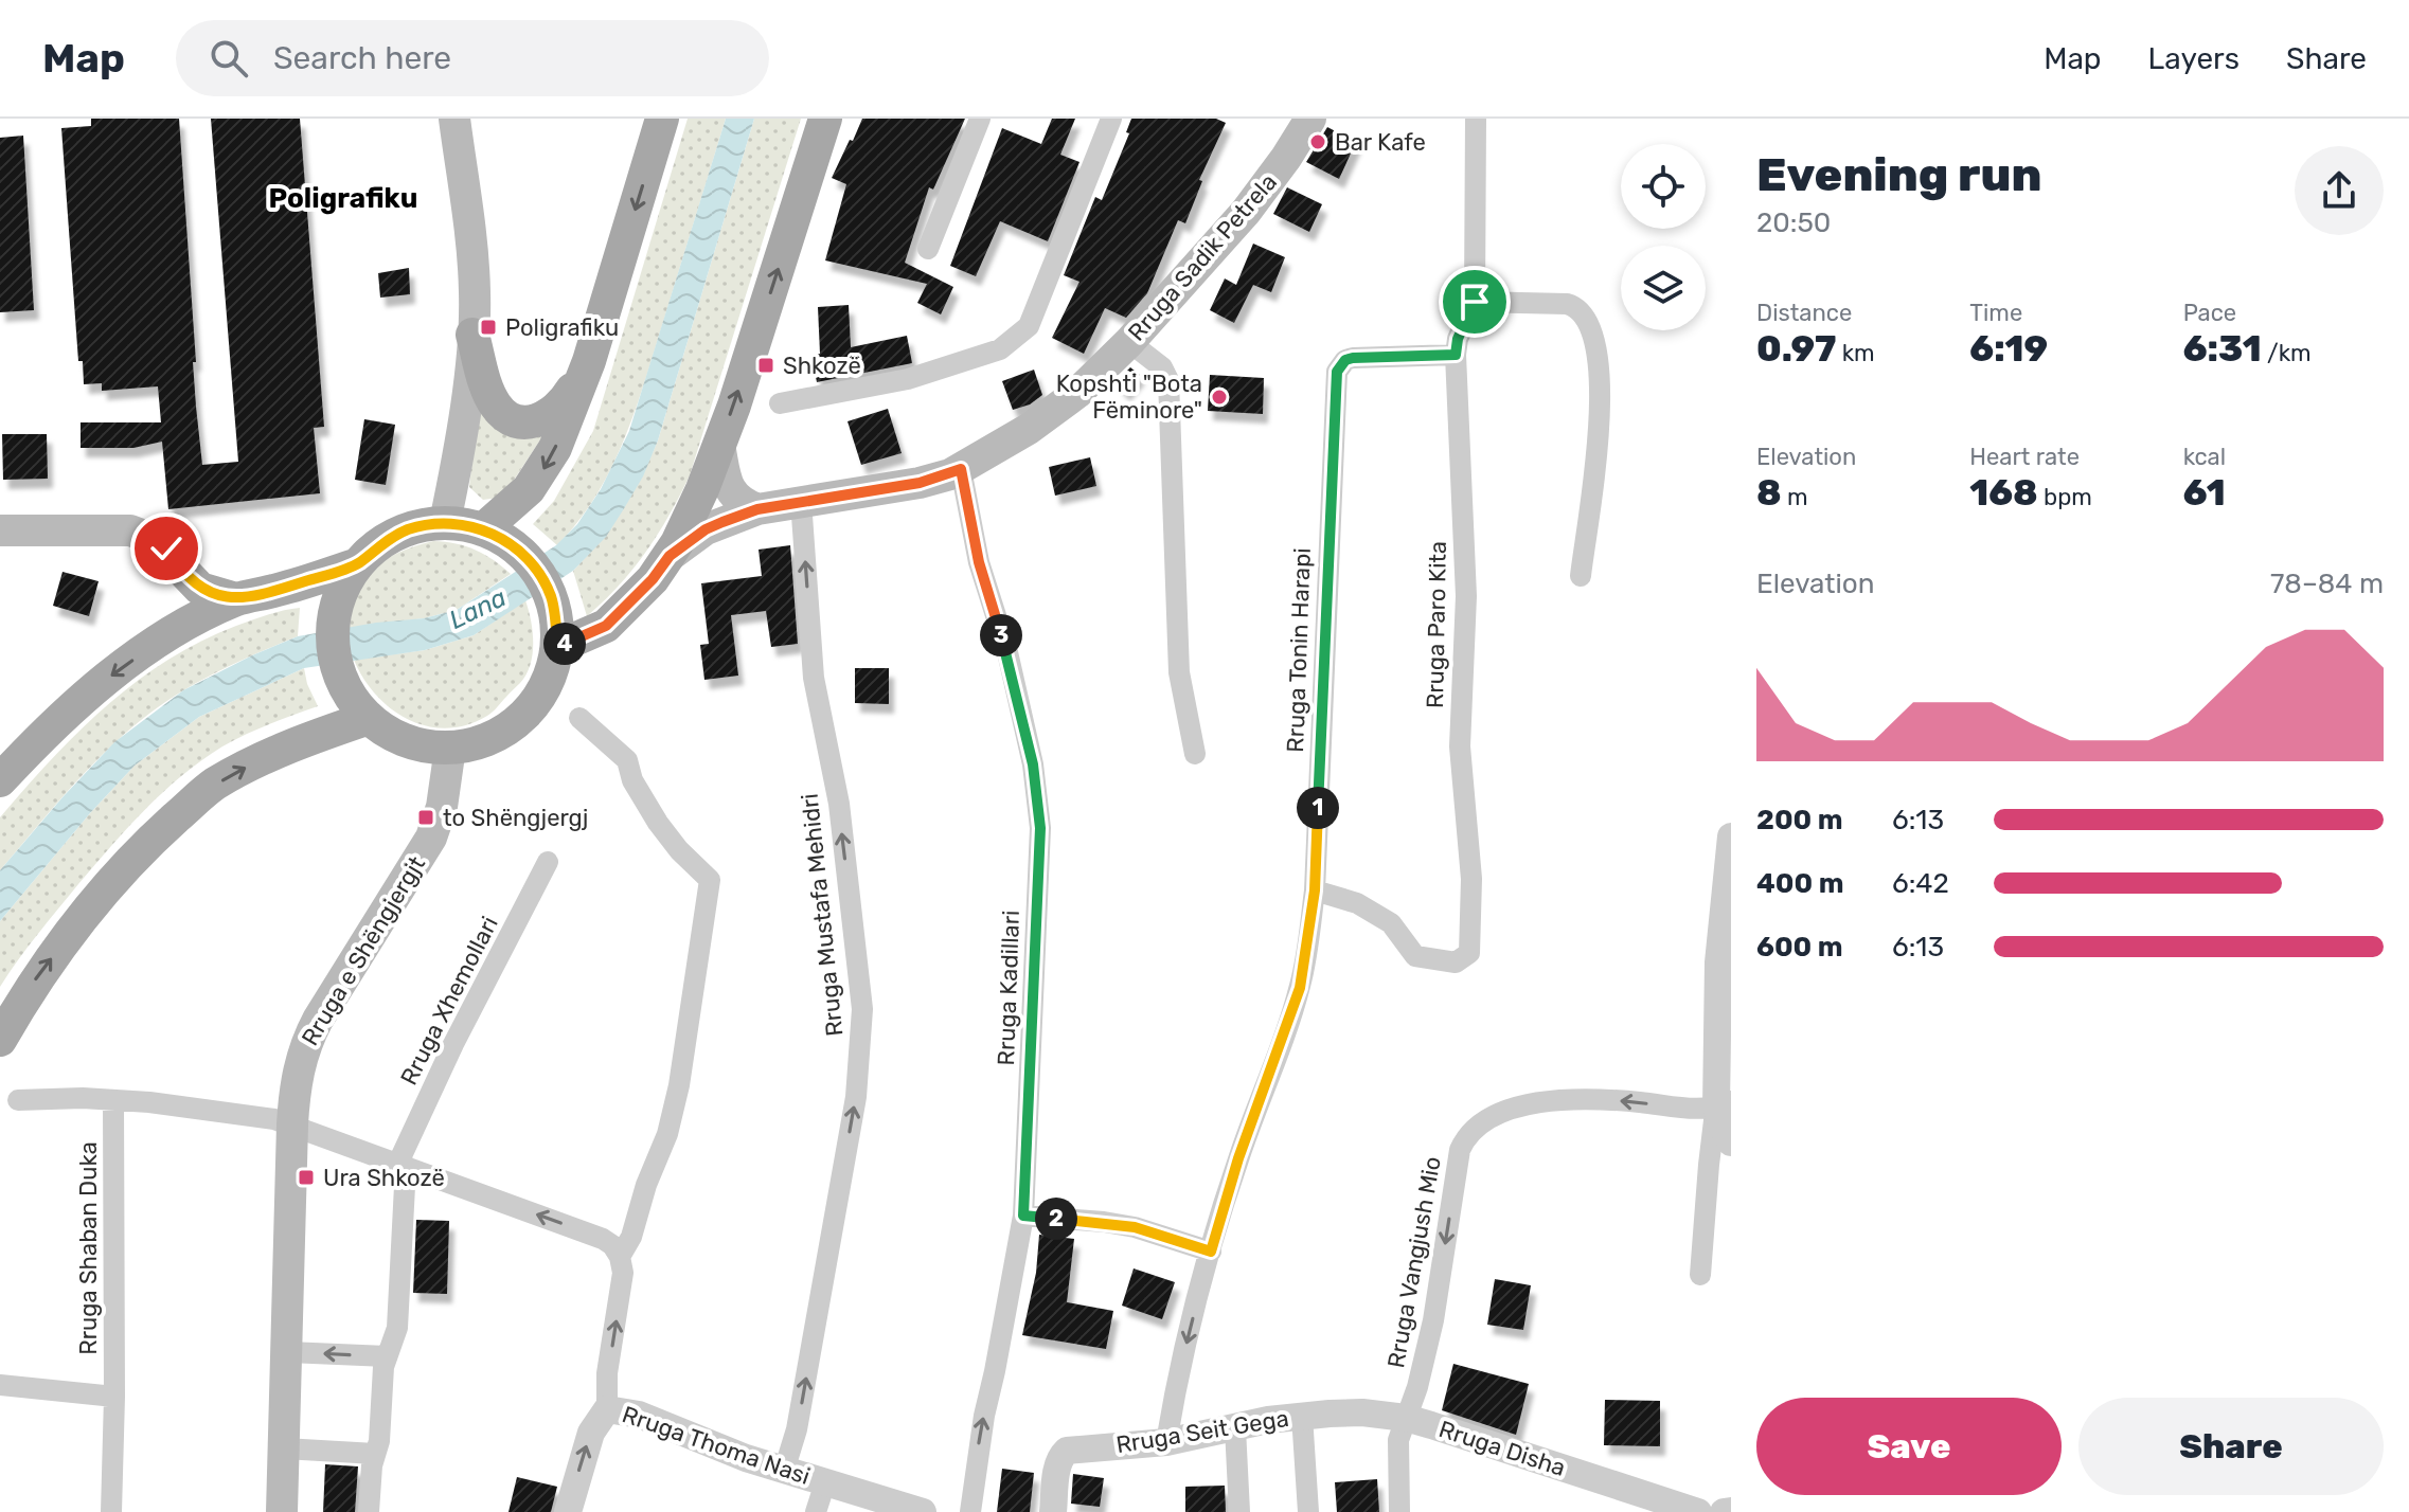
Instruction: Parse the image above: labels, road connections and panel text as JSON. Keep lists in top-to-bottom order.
{
  "streets": {
    "main road": ["Rruga Sadik Petrela", "Rruga e Shëngjergjt"],
    "street": [
      "Rruga Paro Kita",
      "Rruga Tonin Harapi",
      "Rruga Mustafa Mehidri",
      "Rruga Kadillari",
      "Rruga Xhemollari",
      "Rruga Shaban Duka",
      "Rruga Vangjush Mio",
      "Rruga Seit Gega",
      "Rruga Thoma Nasi",
      "Rruga Disha"
    ]
  },
  "crossings": [
    ["Rruga Sadik Petrela", "Rruga Mustafa Mehidri"],
    ["Rruga Sadik Petrela", "Rruga Kadillari"],
    ["Rruga Paro Kita", "Rruga Tonin Harapi"],
    ["Rruga Tonin Harapi", "Rruga Seit Gega"],
    ["Rruga Mustafa Mehidri", "Rruga Thoma Nasi"],
    ["Rruga Vangjush Mio", "Rruga Disha"],
    ["Rruga Seit Gega", "Rruga Disha"]
  ],
  "one_way": ["Rruga Mustafa Mehidri", "Rruga Vangjush Mio"],
  "districts": ["Poligrafiku"],
  "water": ["Lana"],
  "places": {
    "other": ["Bar Kafe", "Kopshti \"Bota Fëminore\""],
    "transit": [
      "Poligrafiku",
      "Shkozë",
      "to Shëngjergj",
      "Ura Shkozë"
    ]
  },
  "page": {
    "header": "Map",
    "search": "Search here",
    "nav": ["Map", "Layers", "Share"],
    "heading": ["Evening run", "20:50"],
    "stats": [
      ["Distance", "0.97 km"],
      ["Time", "6:19"],
      ["Pace", "6:31 /km"],
      ["Elevation", "8 m"],
      ["Heart rate", "168 bpm"],
      ["kcal", "61"]
    ],
    "chart": ["Elevation", "78–84 m"],
    "pins": [
      "3",
      "4",
      "1",
      "2"
    ],
    "list": [
      {
        "name": "200 m",
        "note": "6:13"
      },
      {
        "name": "400 m",
        "note": "6:42"
      },
      {
        "name": "600 m",
        "note": "6:13"
      }
    ],
    "buttons": ["Save", "Share"]
  }
}
